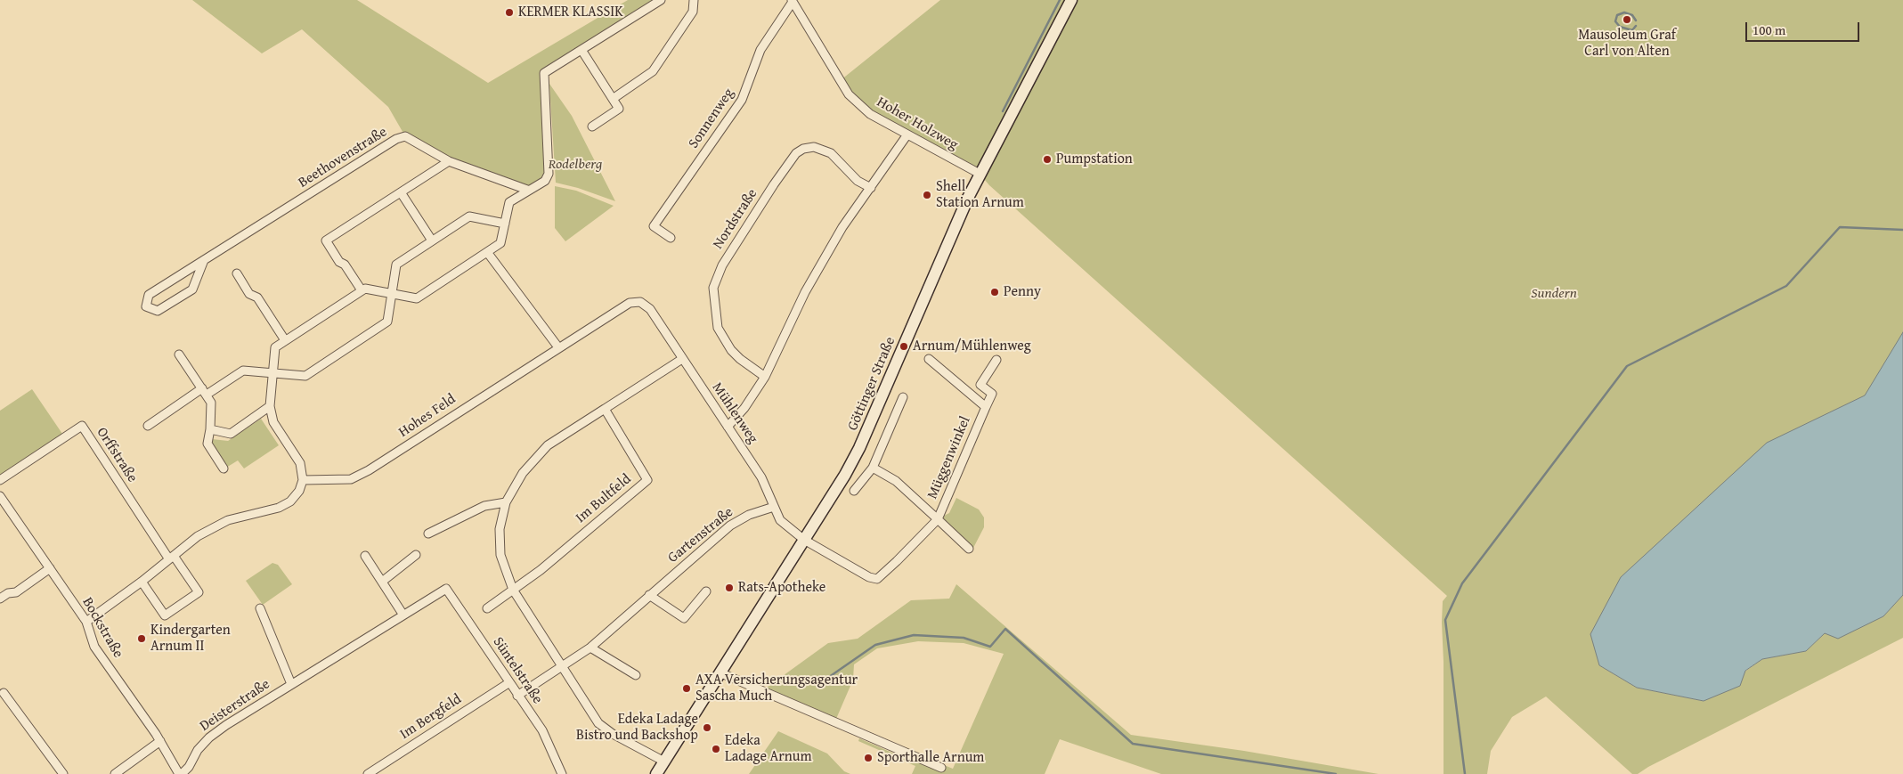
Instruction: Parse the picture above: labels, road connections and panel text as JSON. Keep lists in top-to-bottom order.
{
  "streets": {
    "street": [
      "Sonnenweg",
      "Hoher Holzweg",
      "Beethovenstraße",
      "Nordstraße",
      "Göttinger Straße",
      "Mühlenweg",
      "Hohes Feld",
      "Orffstraße",
      "Müggenwinkel",
      "Im Bultfeld",
      "Gartenstraße",
      "Bockstraße",
      "Süntelstraße",
      "Deisterstraße",
      "Im Bergfeld"
    ]
  },
  "crossings": [
    ["Sonnenweg", "Hoher Holzweg"],
    ["Hoher Holzweg", "Göttinger Straße"],
    ["Göttinger Straße", "Mühlenweg"],
    ["Göttinger Straße", "Müggenwinkel"],
    ["Mühlenweg", "Hohes Feld"],
    ["Mühlenweg", "Müggenwinkel"],
    ["Mühlenweg", "Gartenstraße"],
    ["Gartenstraße", "Süntelstraße"],
    ["Bockstraße", "Deisterstraße"],
    ["Süntelstraße", "Deisterstraße"],
    ["Süntelstraße", "Im Bergfeld"]
  ],
  "parks": ["Rodelberg", "Sundern"],
  "places": [
    "KERMER KLASSIK",
    "Mausoleum Graf Carl von Alten",
    "Pumpstation",
    "Shell Station Arnum",
    "Penny",
    "Arnum/Mühlenweg",
    "Rats-Apotheke",
    "Kindergarten Arnum II",
    "AXA Versicherungsagentur Sascha Much",
    "Edeka Ladage Bistro und Backshop",
    "Edeka Ladage Arnum",
    "Sporthalle Arnum"
  ],
  "scale_bar": "100 m"
}
